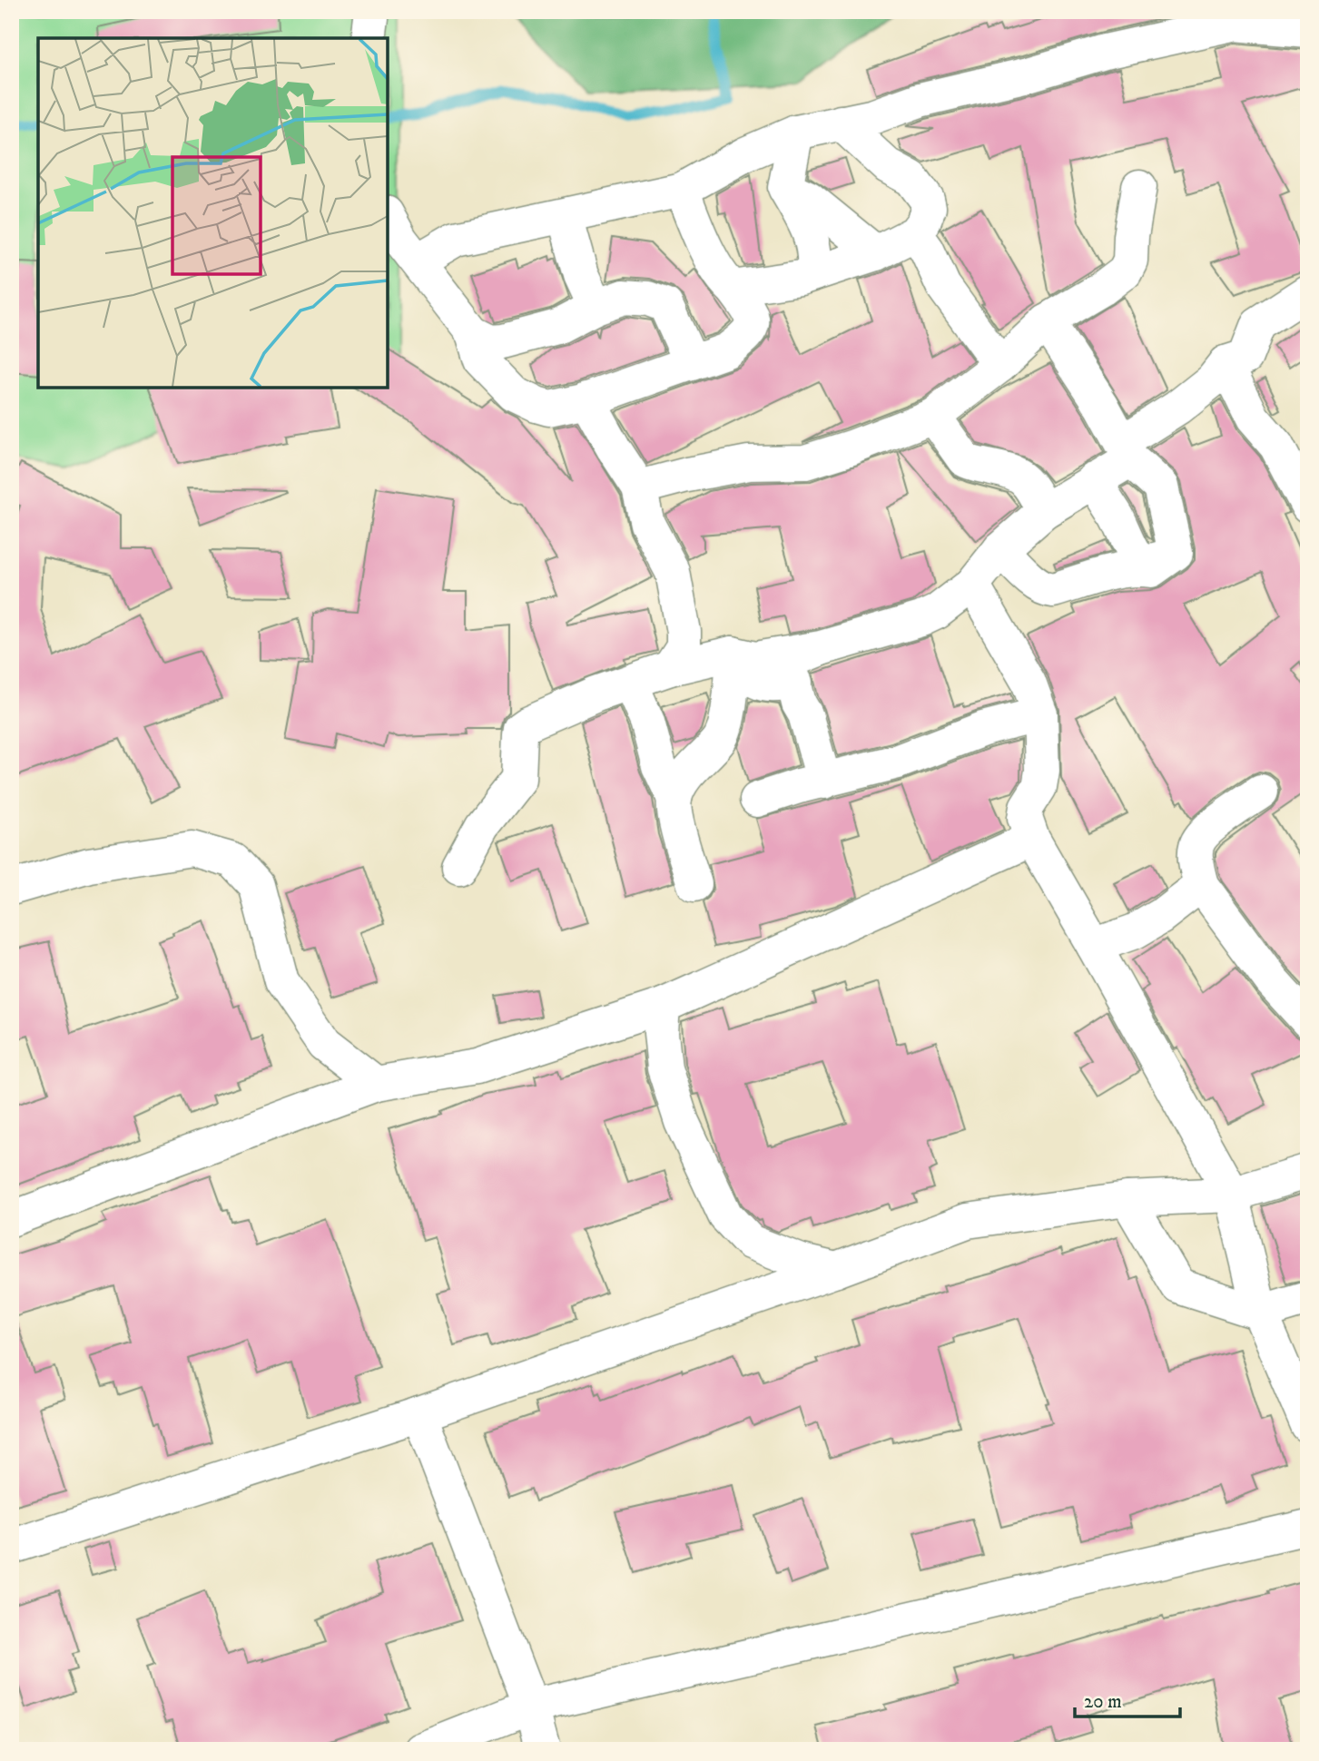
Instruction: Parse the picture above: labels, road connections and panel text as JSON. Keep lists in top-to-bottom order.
{
  "scale_bar": "20 m"
}
